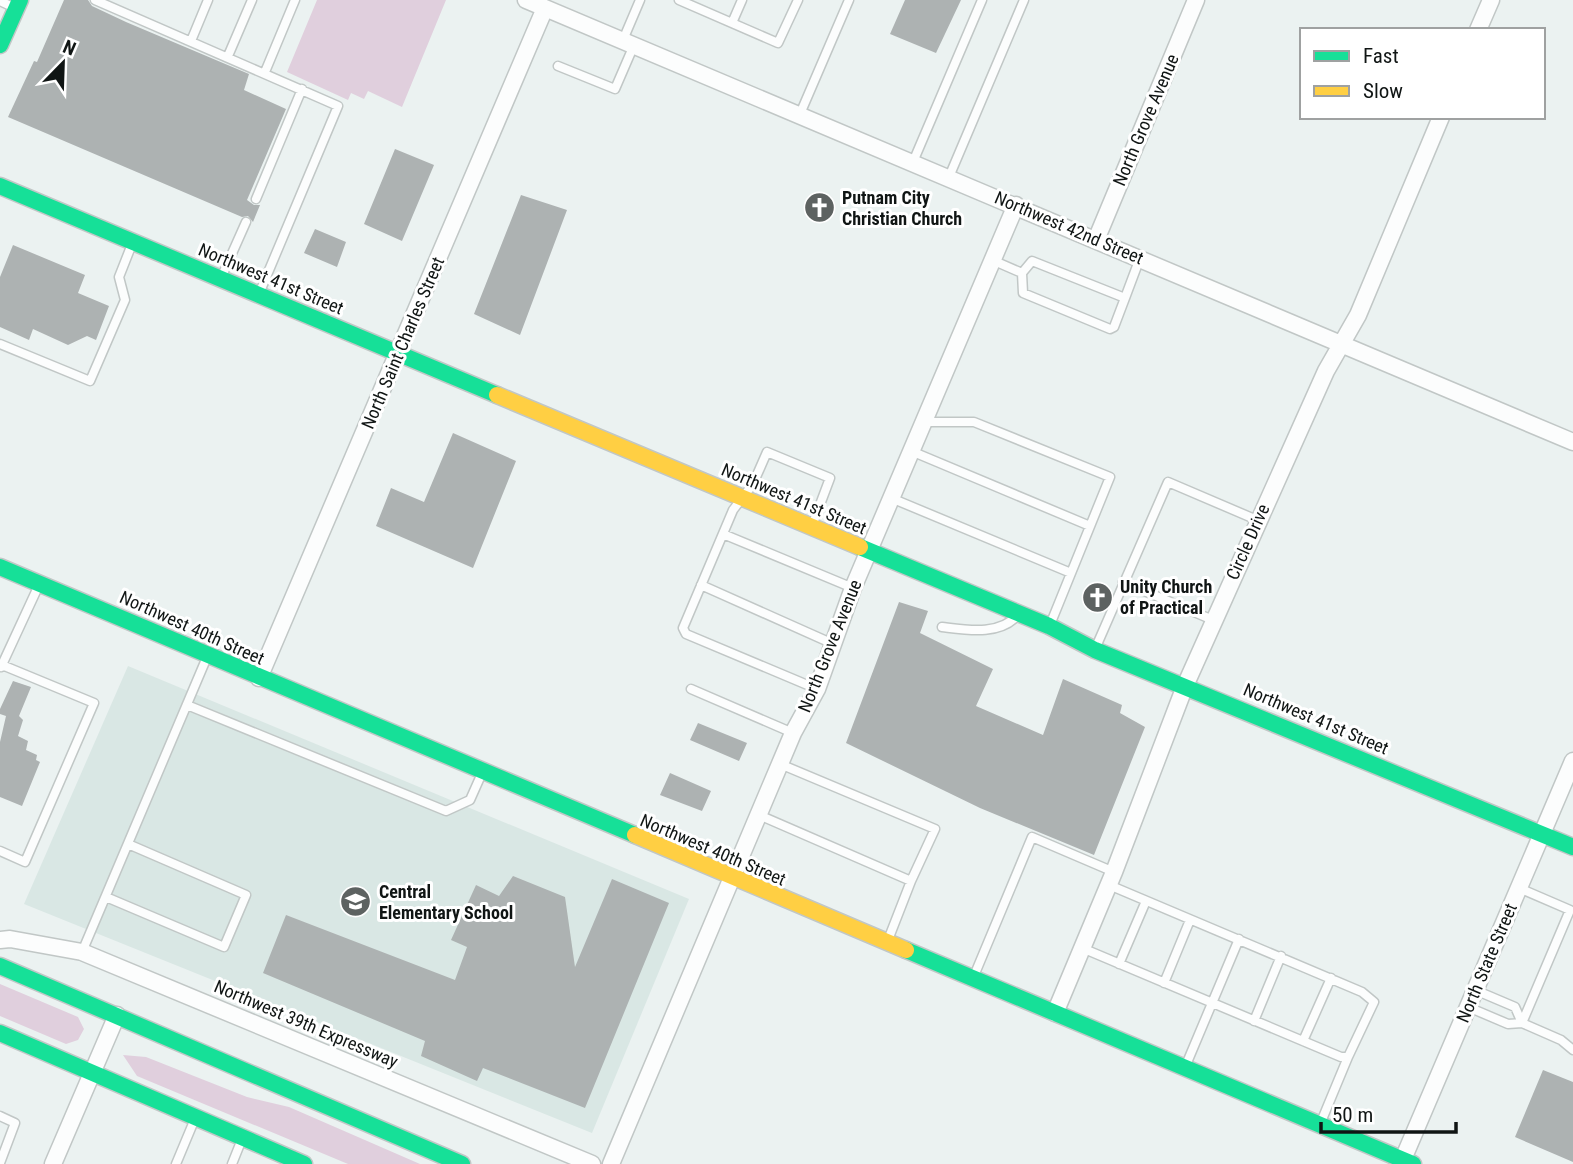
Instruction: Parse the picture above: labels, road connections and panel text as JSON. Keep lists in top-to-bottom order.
{
  "streets": {
    "main road": ["Northwest 41st Street", "Northwest 40th Street"],
    "street": [
      "North Grove Avenue",
      "Northwest 42nd Street",
      "North Saint Charles Street",
      "Circle Drive",
      "North State Street",
      "Northwest 39th Expressway"
    ]
  },
  "crossings": [
    ["North Grove Avenue", "Northwest 42nd Street"],
    ["North Grove Avenue", "Northwest 41st Street"],
    ["North Grove Avenue", "Northwest 40th Street"],
    ["Northwest 42nd Street", "North Saint Charles Street"],
    ["Northwest 42nd Street", "Circle Drive"],
    ["Northwest 41st Street", "North Saint Charles Street"],
    ["Northwest 41st Street", "Circle Drive"],
    ["Northwest 41st Street", "North State Street"],
    ["North Saint Charles Street", "Northwest 40th Street"],
    ["Circle Drive", "Northwest 40th Street"],
    ["Northwest 40th Street", "North State Street"]
  ],
  "places": {
    "church": ["Putnam City Christian Church", "Unity Church of Practical"],
    "school or university": ["Central Elementary School"]
  },
  "legend": ["Fast", "Slow"],
  "scale_bar": "50 m",
  "north": "top right"
}
